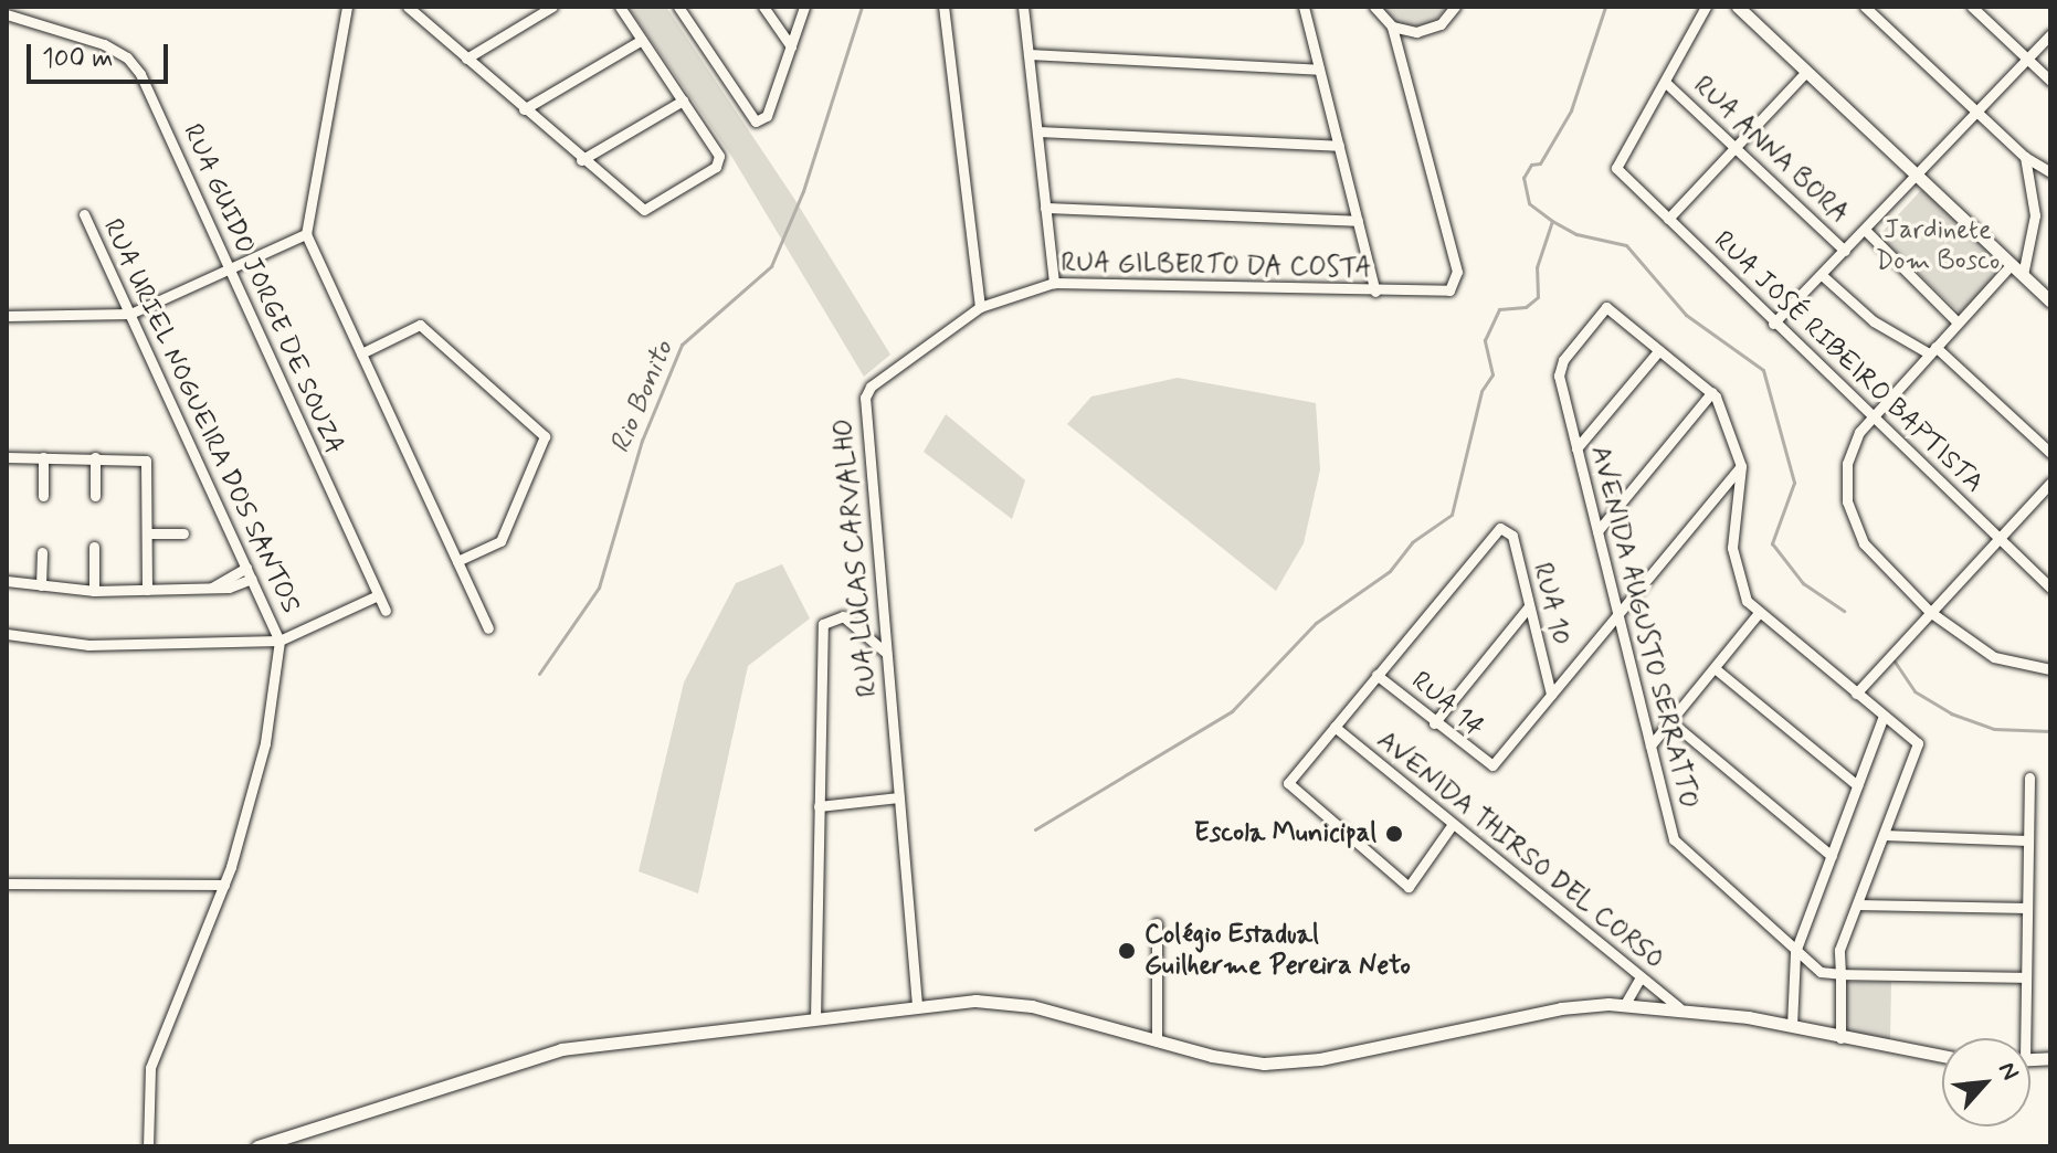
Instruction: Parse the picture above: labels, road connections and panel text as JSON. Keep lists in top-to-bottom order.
{
  "streets": {
    "street": [
      "RUA ANNA BORA",
      "RUA GILBERTO DA COSTA",
      "RUA GUIDO JORGE DE SOUZA",
      "RUA JOSÉ RIBEIRO BAPTISTA",
      "RUA URIEL NOGUEIRA DOS SANTOS",
      "RUA LUCAS CARVALHO",
      "RUA 10",
      "AVENIDA AUGUSTO SERRATTO",
      "RUA 14",
      "AVENIDA THIRSO DEL CORSO"
    ]
  },
  "crossings": [
    ["RUA ANNA BORA", "RUA JOSÉ RIBEIRO BAPTISTA"],
    ["RUA GILBERTO DA COSTA", "RUA LUCAS CARVALHO"],
    ["RUA 10", "RUA 14"]
  ],
  "water": ["Rio Bonito"],
  "parks": ["Jardinete Dom Bosco"],
  "places": ["Escola Municipal", "Colégio Estadual Guilherme Pereira Neto"],
  "scale_bar": "100 m",
  "north": "top right"
}
